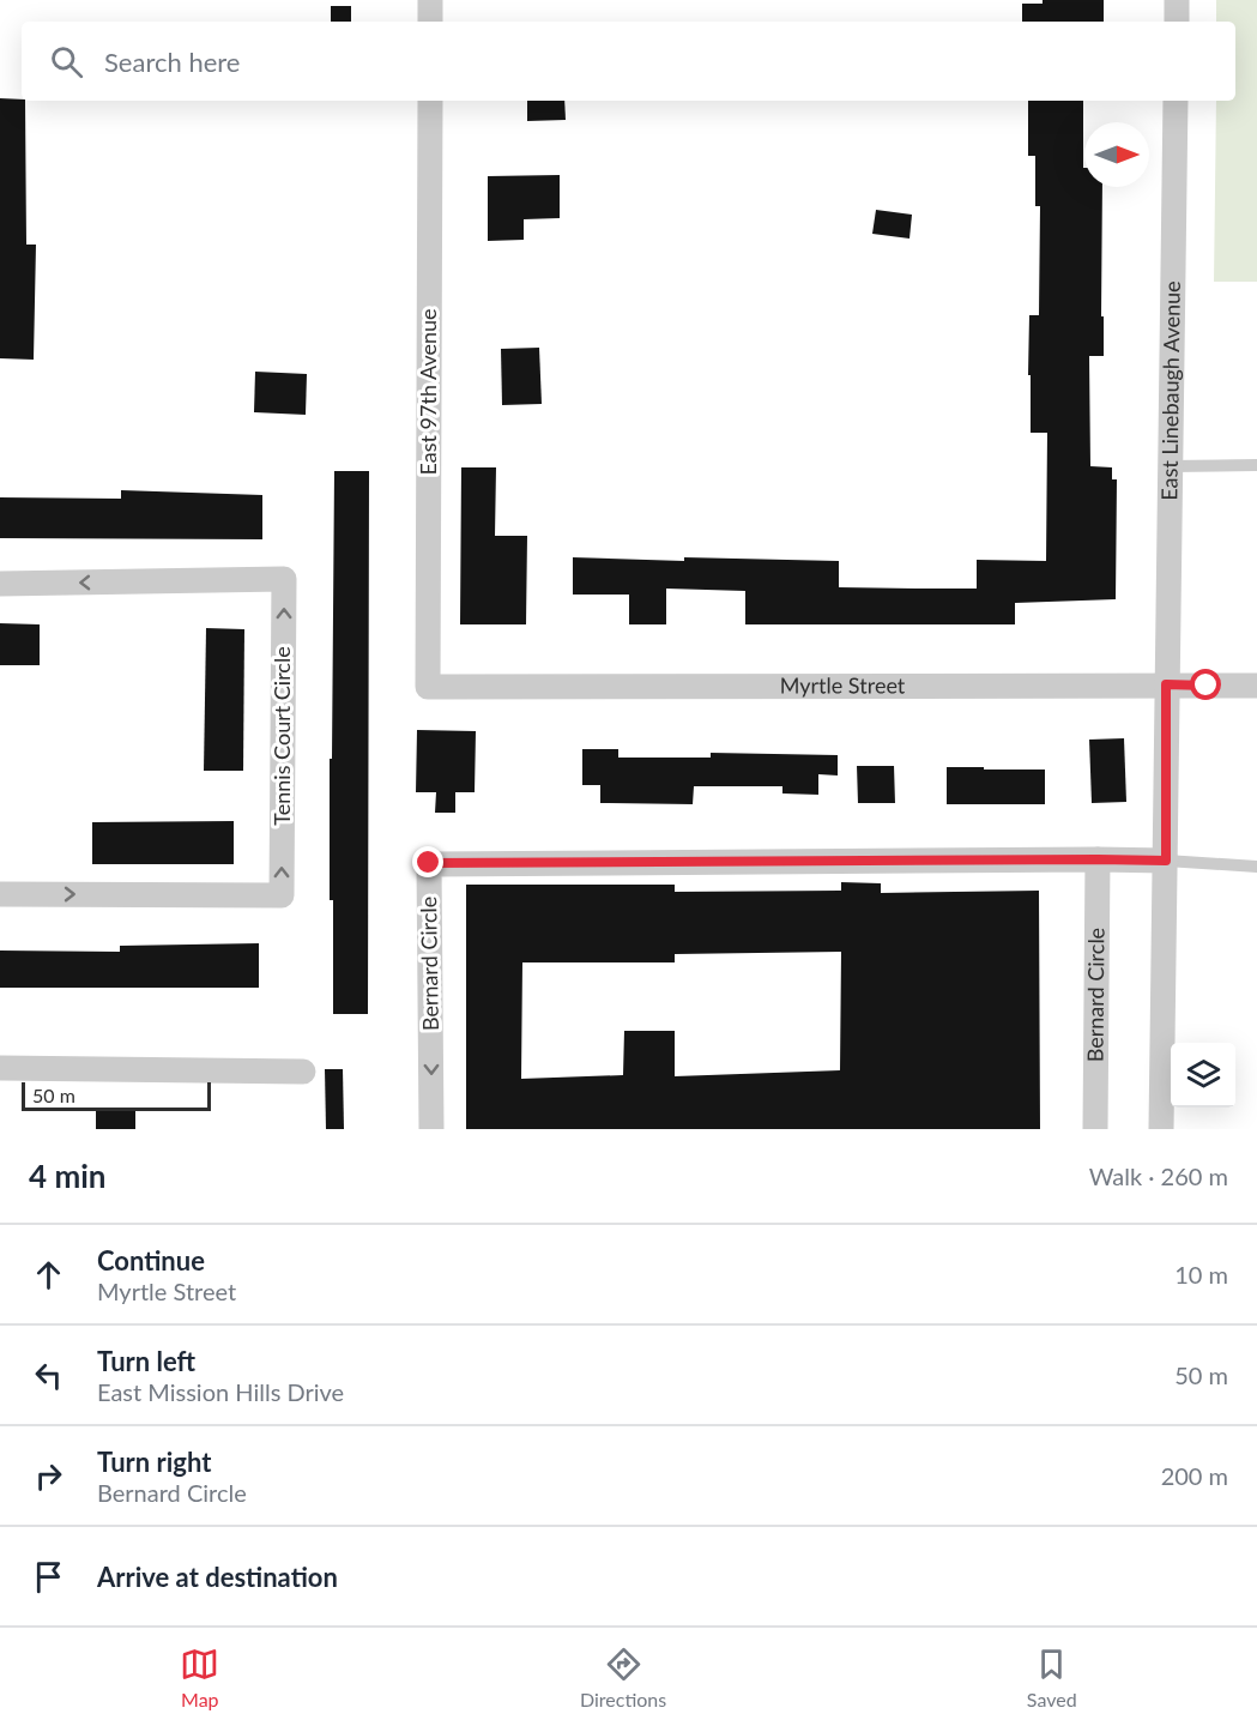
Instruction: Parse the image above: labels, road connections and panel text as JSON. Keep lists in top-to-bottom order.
{
  "streets": {
    "street": [
      "East Linebaugh Avenue",
      "East 97th Avenue",
      "Myrtle Street",
      "Tennis Court Circle",
      "Bernard Circle"
    ]
  },
  "crossings": [
    ["East Linebaugh Avenue", "Myrtle Street"],
    ["East Linebaugh Avenue", "Bernard Circle"],
    ["East 97th Avenue", "Myrtle Street"]
  ],
  "scale_bar": "50 m",
  "north": "right",
  "page": {
    "search": "Search here",
    "scale": "50 m",
    "heading": ["4 min", "Walk · 260 m"],
    "list": [
      ["Continue", "Myrtle Street", "10 m"],
      ["Turn left", "East Mission Hills Drive", "50 m"],
      ["Turn right", "Bernard Circle", "200 m"],
      "Arrive at destination"
    ],
    "nav": ["Map", "Directions", "Saved"]
  }
}
